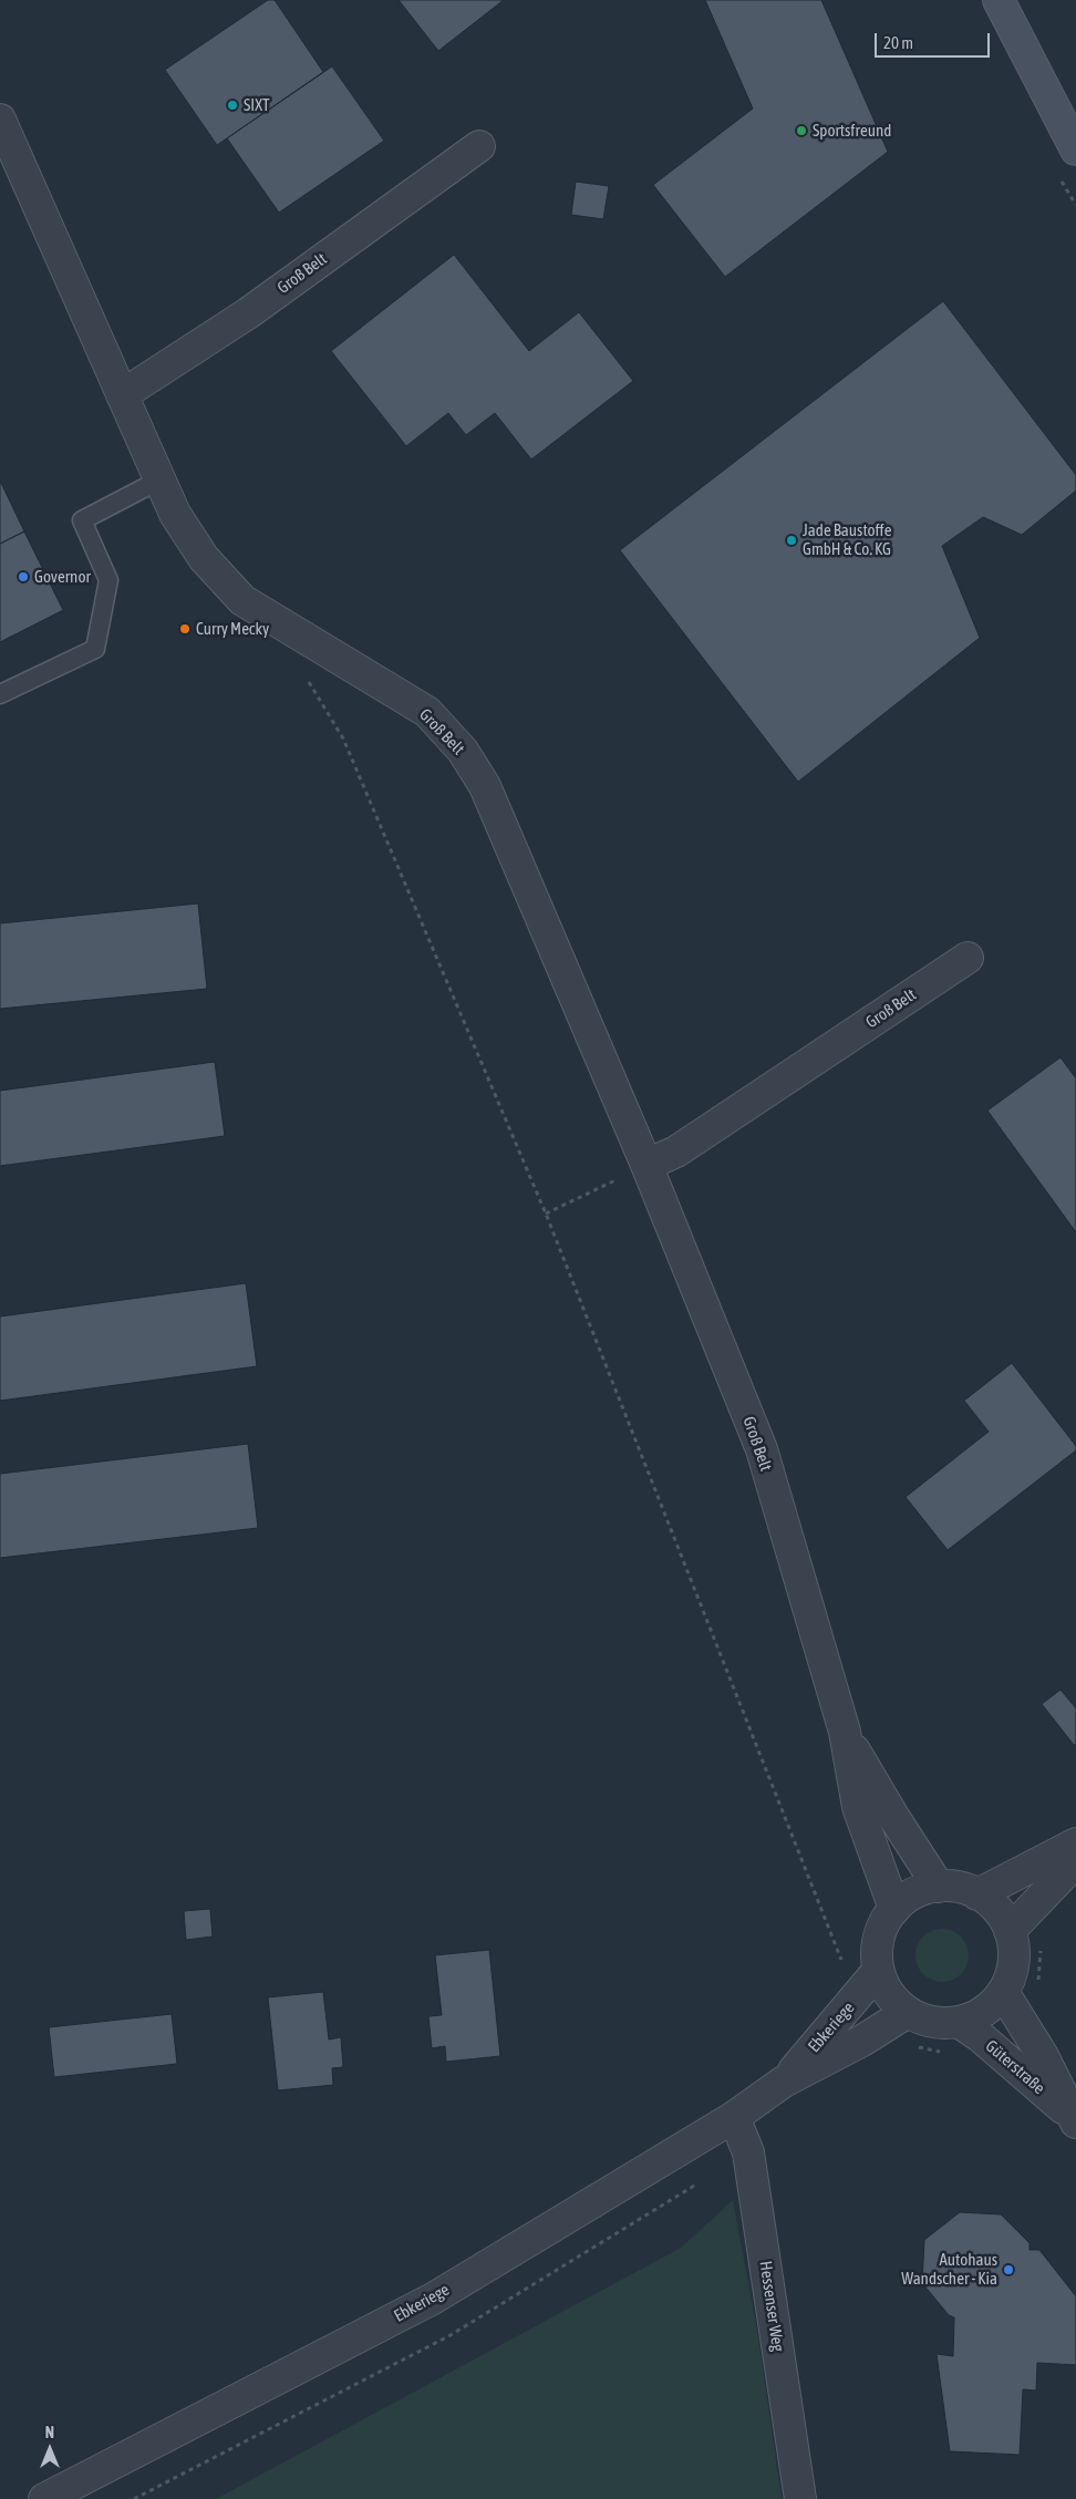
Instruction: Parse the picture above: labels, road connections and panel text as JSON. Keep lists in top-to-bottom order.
{
  "streets": {
    "street": [
      "Groß Belt",
      "Ebkeriege",
      "Güterstraße",
      "Hessenser Weg"
    ]
  },
  "crossings": [
    ["Groß Belt", "Ebkeriege"],
    ["Groß Belt", "Güterstraße"],
    ["Ebkeriege", "Güterstraße"],
    ["Ebkeriege", "Hessenser Weg"]
  ],
  "places": [
    "SIXT",
    "Sportsfreund",
    "Jade Baustoffe GmbH & Co. KG",
    "Governor",
    "Curry Mecky",
    "Autohaus Wandscher - Kia"
  ],
  "scale_bar": "20 m",
  "north": "top"
}
